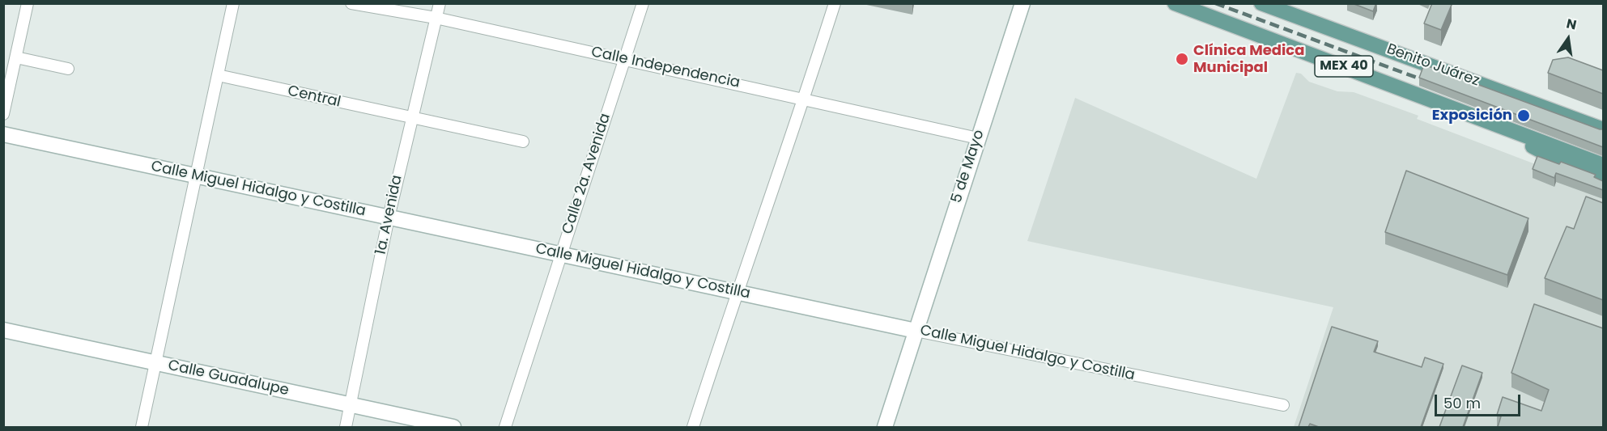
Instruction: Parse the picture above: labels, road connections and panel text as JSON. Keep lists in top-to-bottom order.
{
  "streets": {
    "main road": ["Benito Juárez", "MEX 40"],
    "street": [
      "Calle Independencia",
      "Central",
      "5 de Mayo",
      "Calle 2a. Avenida",
      "Calle Miguel Hidalgo y Costilla",
      "1a. Avenida",
      "Calle Guadalupe"
    ]
  },
  "crossings": [
    ["Calle Independencia", "5 de Mayo"],
    ["Calle Independencia", "Calle 2a. Avenida"],
    ["Calle Independencia", "1a. Avenida"],
    ["Central", "1a. Avenida"],
    ["5 de Mayo", "Calle Miguel Hidalgo y Costilla"],
    ["Calle 2a. Avenida", "Calle Miguel Hidalgo y Costilla"],
    ["Calle Miguel Hidalgo y Costilla", "1a. Avenida"],
    ["1a. Avenida", "Calle Guadalupe"]
  ],
  "places": ["Clínica Medica Municipal", "Exposición"],
  "scale_bar": "50 m",
  "north": "top"
}
